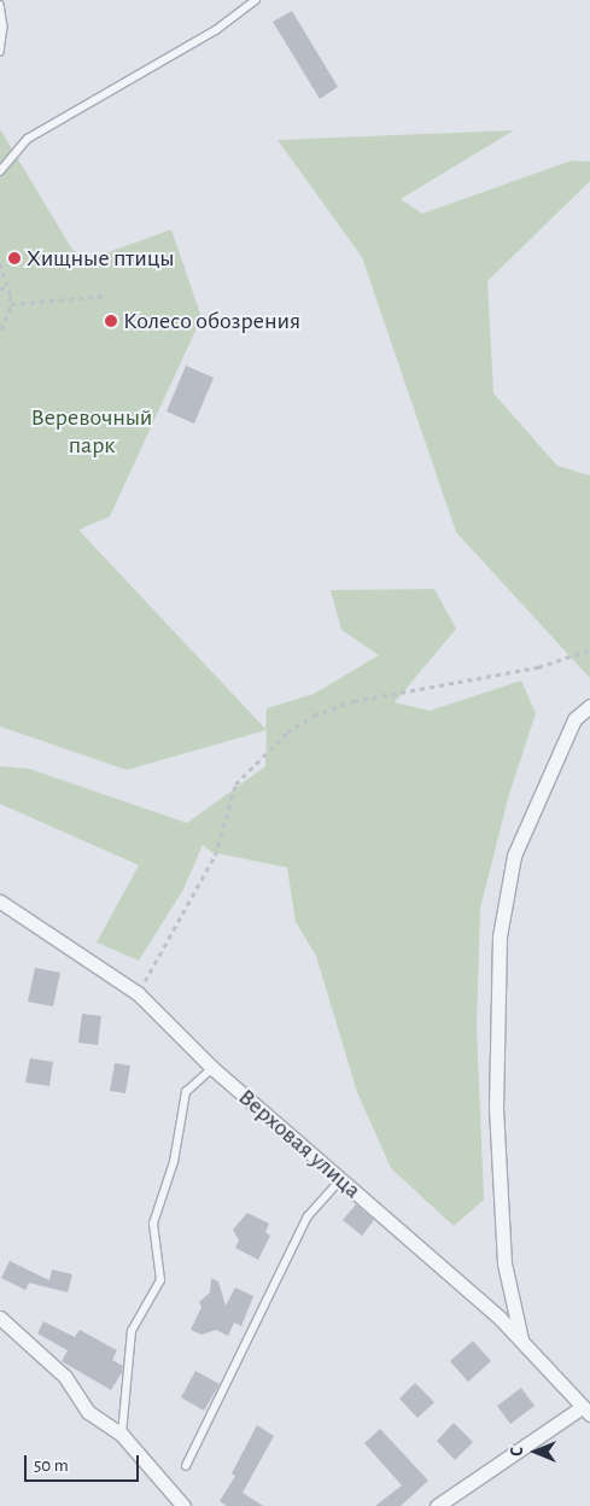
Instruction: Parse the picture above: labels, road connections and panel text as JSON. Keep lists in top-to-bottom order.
{
  "streets": {
    "street": ["Верховая улица"]
  },
  "parks": ["Веревочный парк"],
  "places": ["Хищные птицы", "Колесо обозрения"],
  "scale_bar": "50 m",
  "north": "left"
}
